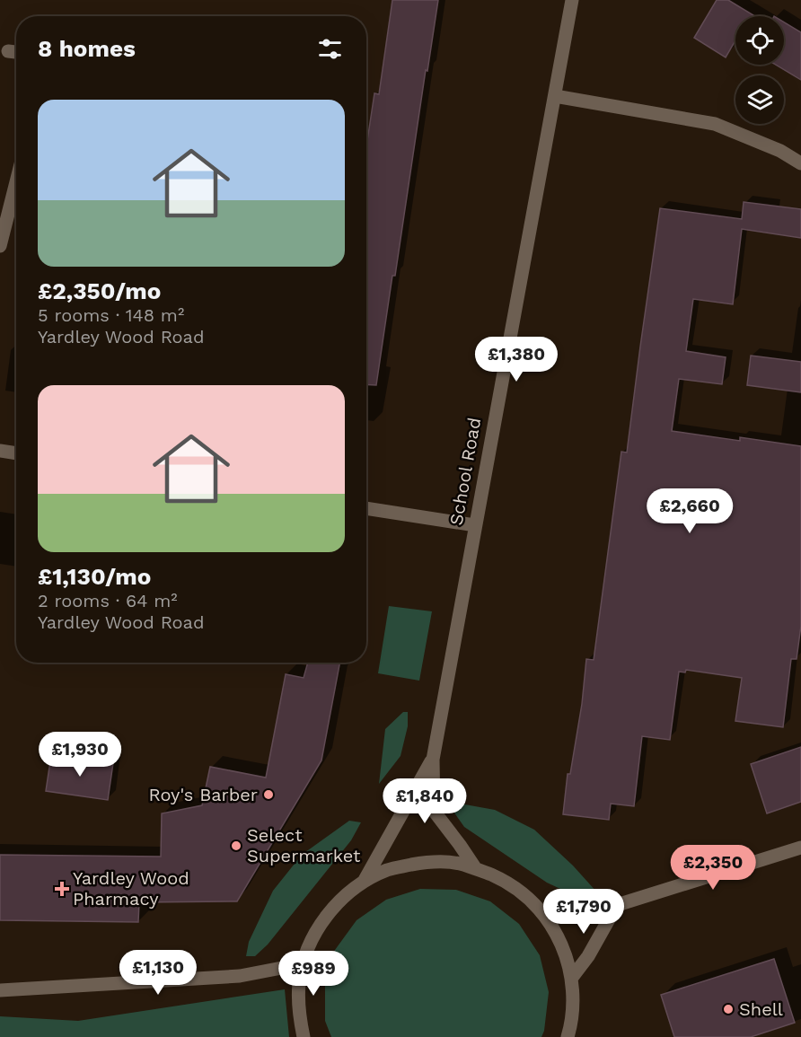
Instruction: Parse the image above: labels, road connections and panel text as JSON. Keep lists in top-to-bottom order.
{
  "streets": {
    "street": ["School Road"]
  },
  "places": {
    "other": ["Roy's Barber", "Select Supermarket", "Shell"],
    "health": ["Yardley Wood Pharmacy"]
  },
  "page": {
    "heading": "8 homes",
    "list": [
      {
        "name": "£2,350/mo",
        "note": "5 rooms · 148 m² · Yardley Wood Road"
      },
      {
        "name": "£1,130/mo",
        "note": "2 rooms · 64 m² · Yardley Wood Road"
      }
    ],
    "price": [
      "£1,380",
      "£2,660",
      "£1,930",
      "£1,840",
      "£2,350",
      "£1,790",
      "£1,130",
      "£989"
    ]
  }
}
